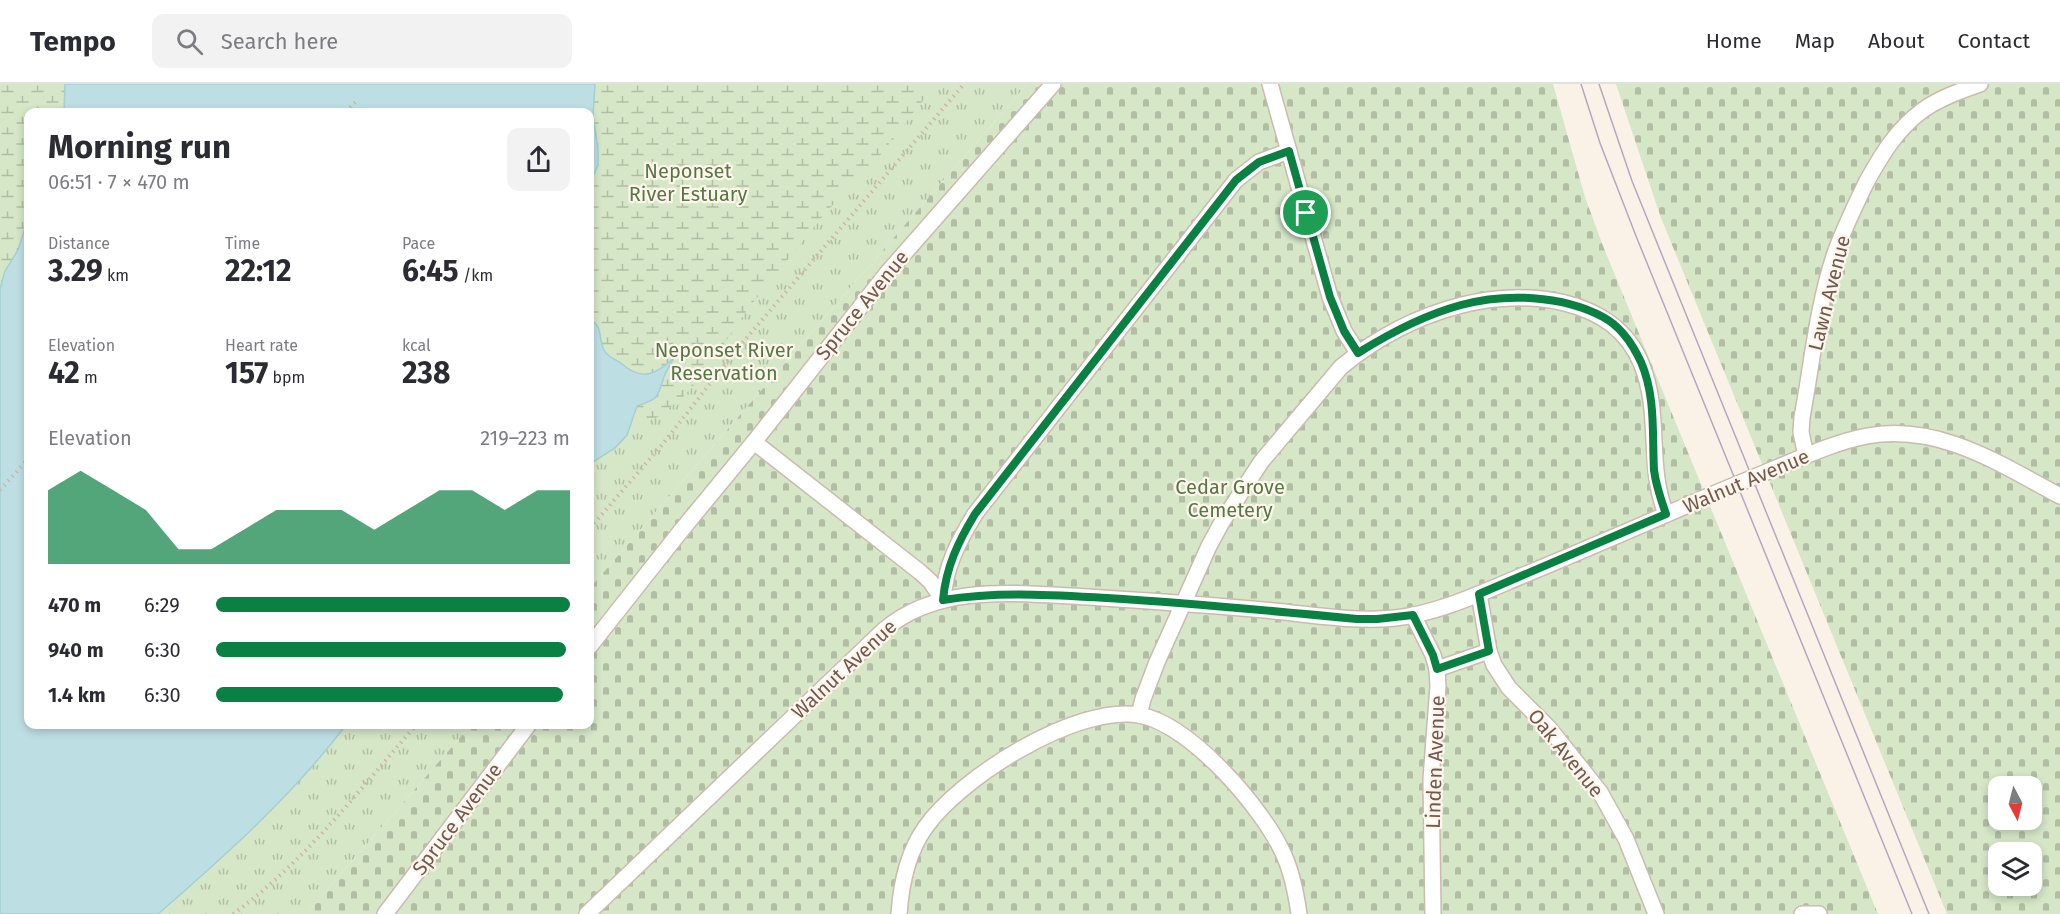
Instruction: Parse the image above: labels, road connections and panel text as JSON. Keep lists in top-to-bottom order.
{
  "streets": {
    "lane": [
      "Lawn Avenue",
      "Spruce Avenue",
      "Walnut Avenue",
      "Oak Avenue",
      "Linden Avenue"
    ]
  },
  "crossings": [
    ["Lawn Avenue", "Walnut Avenue"],
    ["Walnut Avenue", "Oak Avenue"],
    ["Walnut Avenue", "Linden Avenue"]
  ],
  "parks": ["Neponset River Estuary", "Neponset River Reservation", "Cedar Grove Cemetery"],
  "north": "bottom",
  "page": {
    "header": "Tempo",
    "search": "Search here",
    "nav": [
      "Home",
      "Map",
      "About",
      "Contact"
    ],
    "heading": ["Morning run", "06:51 · 7 × 470 m"],
    "stats": [
      ["Distance", "3.29 km"],
      ["Time", "22:12"],
      ["Pace", "6:45 /km"],
      ["Elevation", "42 m"],
      ["Heart rate", "157 bpm"],
      ["kcal", "238"]
    ],
    "chart": ["Elevation", "219–223 m"],
    "list": [
      {
        "name": "470 m",
        "note": "6:29"
      },
      {
        "name": "940 m",
        "note": "6:30"
      },
      {
        "name": "1.4 km",
        "note": "6:30"
      }
    ]
  }
}
